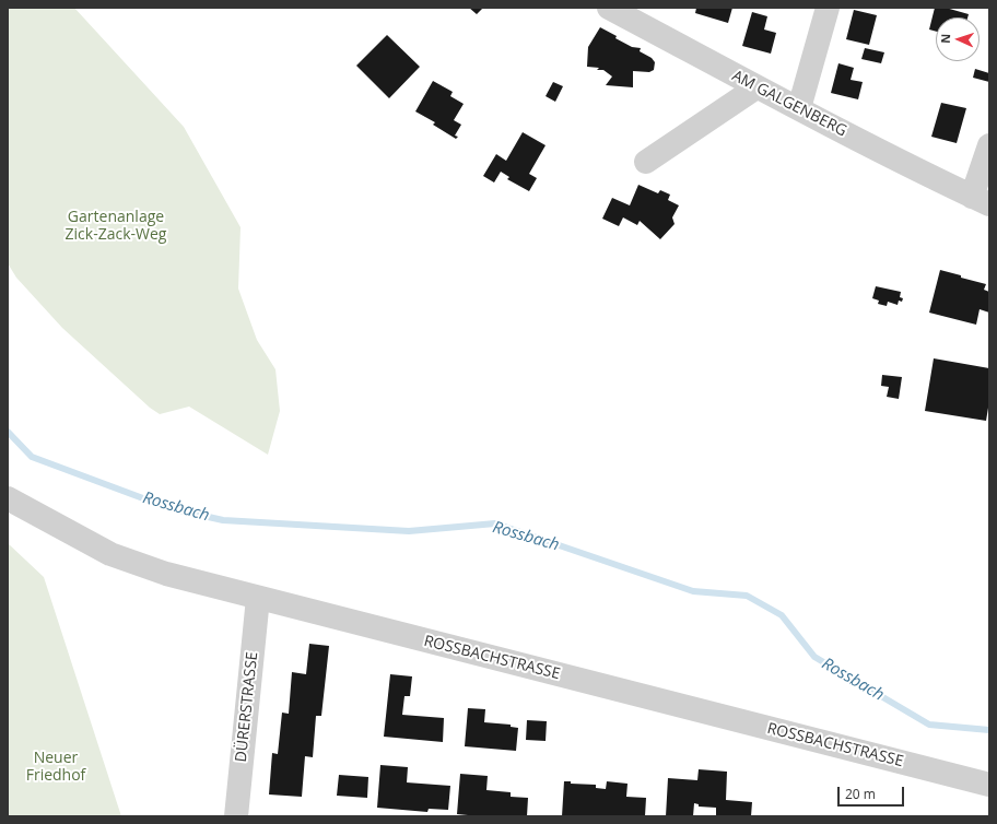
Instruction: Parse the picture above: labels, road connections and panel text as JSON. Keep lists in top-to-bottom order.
{
  "streets": {
    "street": ["AM GALGENBERG", "ROSSBACHSTRASSE", "DÜRERSTRASSE"]
  },
  "crossings": [
    ["ROSSBACHSTRASSE", "DÜRERSTRASSE"]
  ],
  "water": ["Rossbach"],
  "parks": ["Gartenanlage Zick-Zack-Weg", "Neuer Friedhof"],
  "scale_bar": "20 m",
  "north": "left"
}
